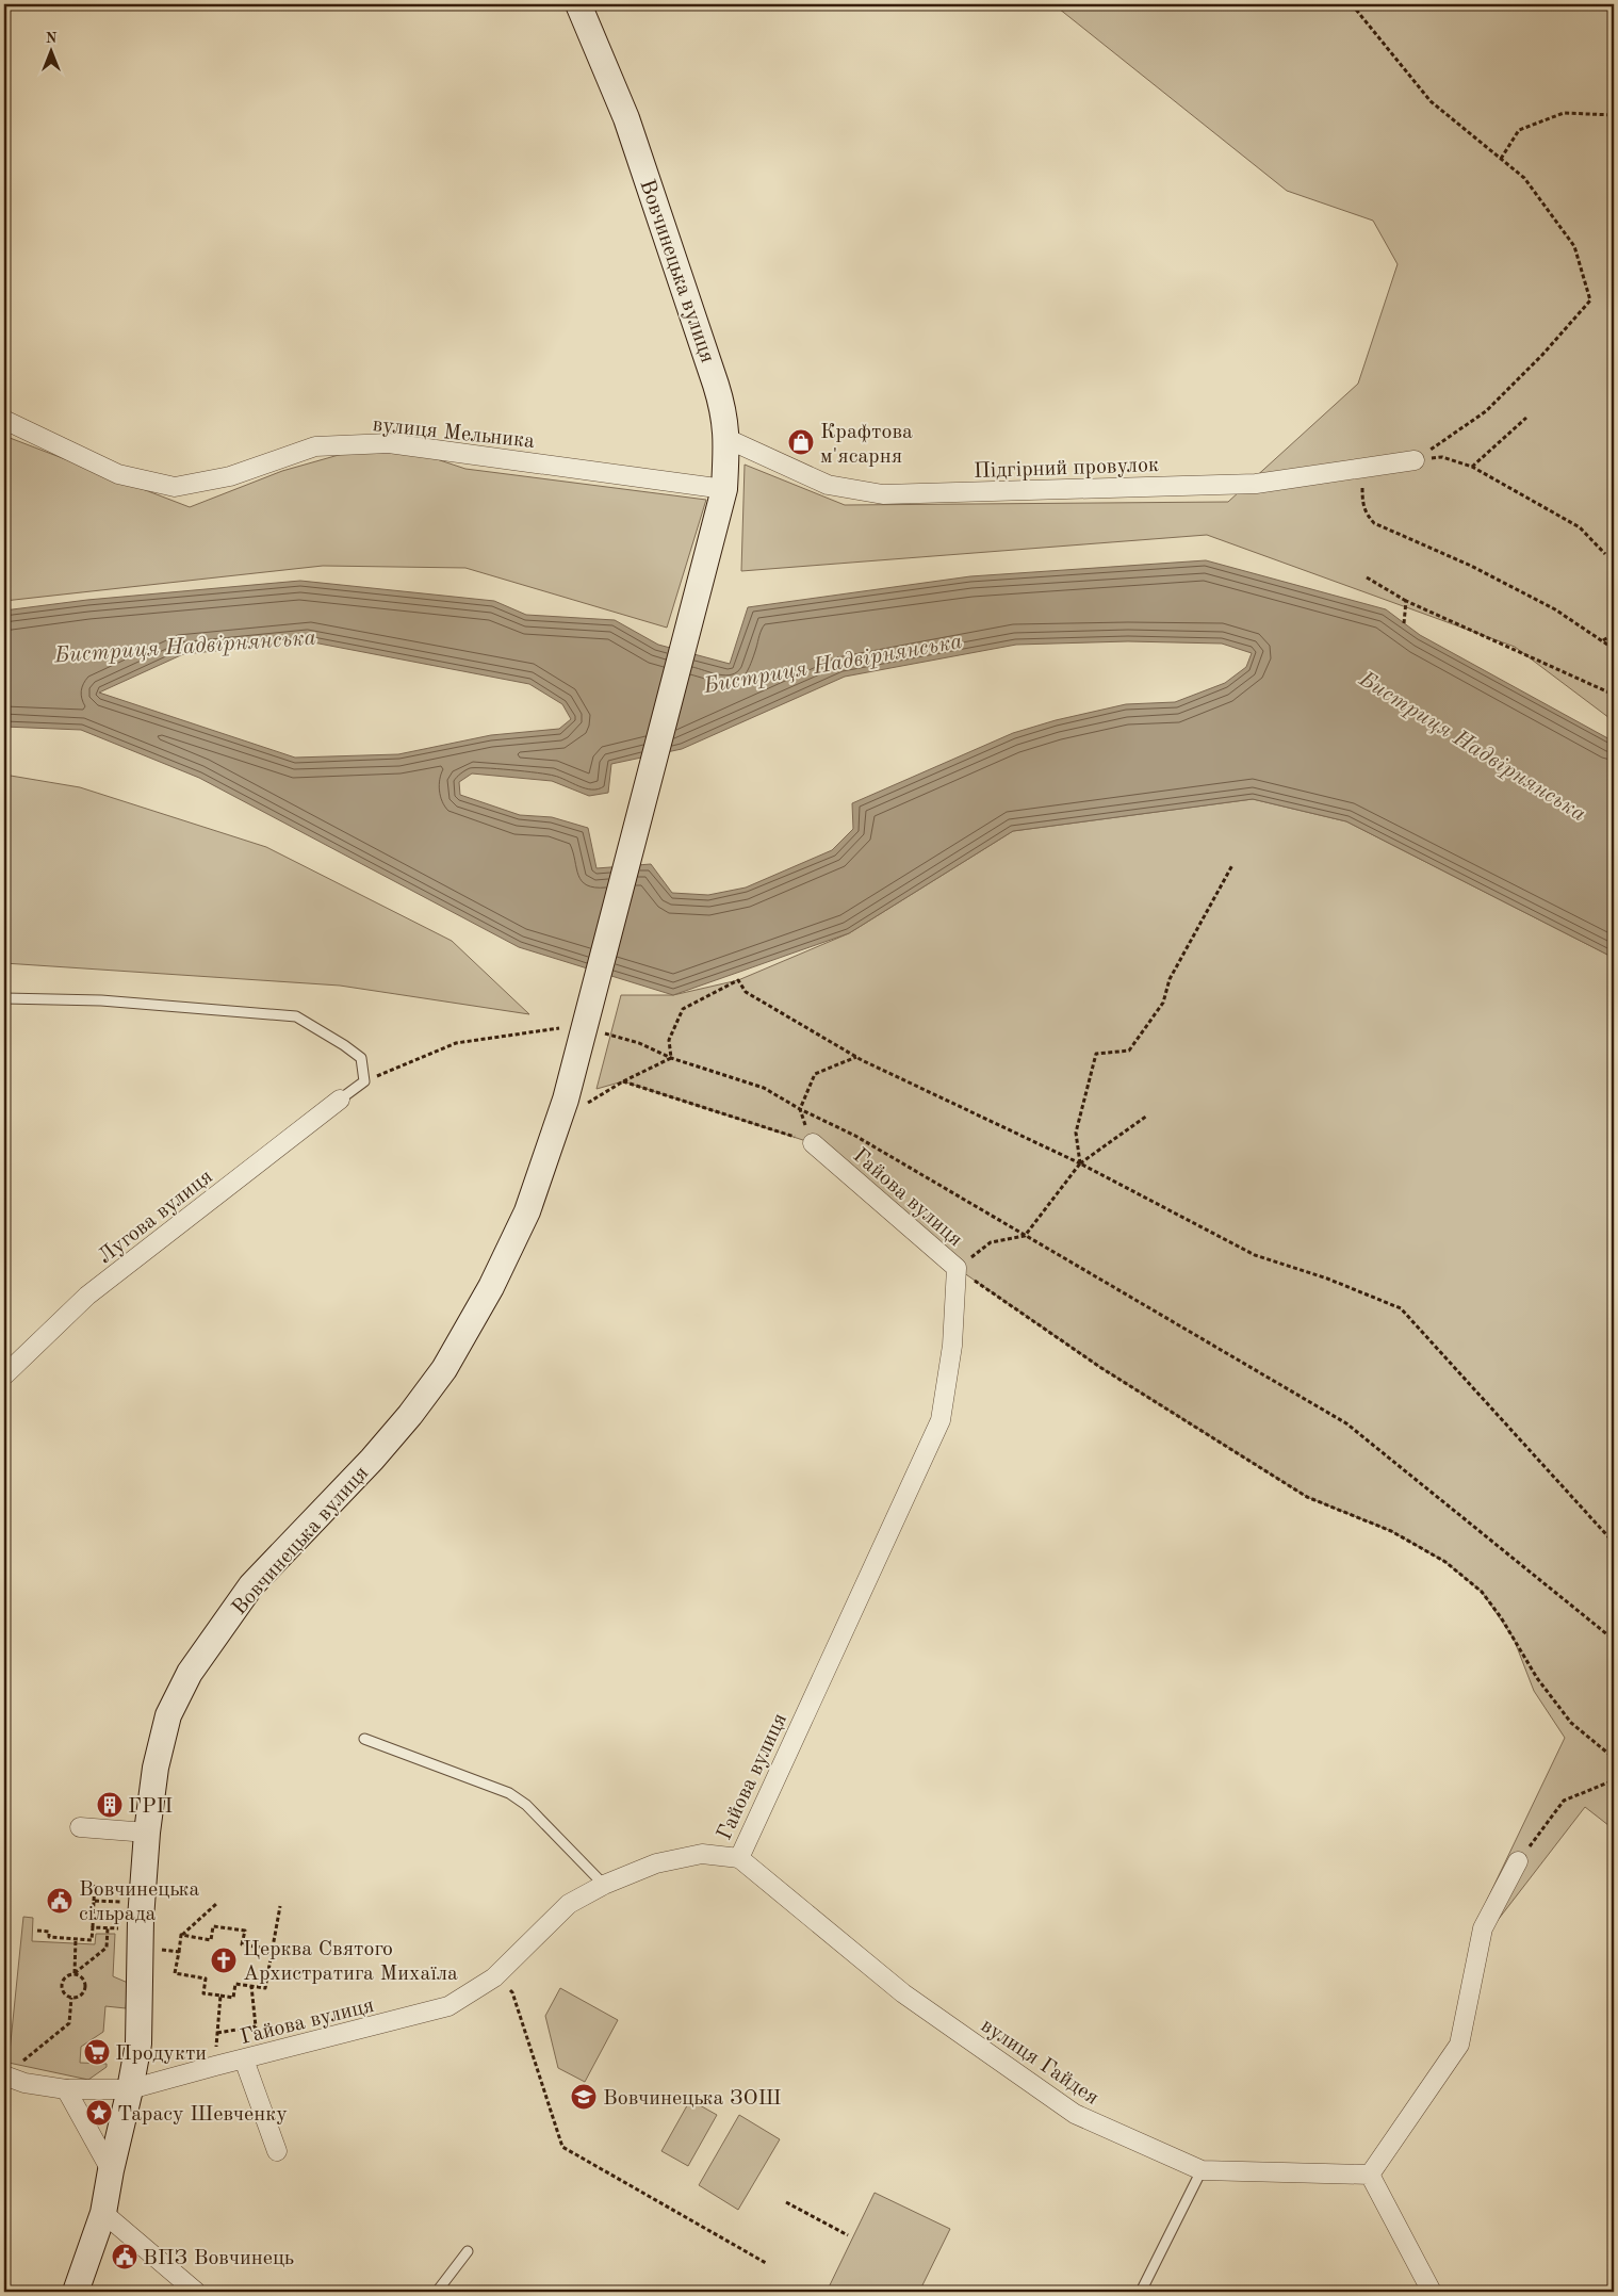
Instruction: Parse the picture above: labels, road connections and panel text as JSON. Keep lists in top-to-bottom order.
{
  "streets": {
    "street": [
      "Вовчинецька вулиця",
      "вулиця Мельника",
      "Підгірний провулок",
      "Гайова вулиця",
      "Лугова вулиця",
      "вулиця Гайдея"
    ]
  },
  "crossings": [
    ["Вовчинецька вулиця", "вулиця Мельника"],
    ["Вовчинецька вулиця", "Підгірний провулок"],
    ["Вовчинецька вулиця", "Гайова вулиця"],
    ["Гайова вулиця", "вулиця Гайдея"]
  ],
  "water": ["Бистриця Надвірнянська"],
  "places": {
    "shop": ["Крафтова м'ясарня"],
    "building": ["ГРП"],
    "public building": ["Вовчинецька сільрада", "ВПЗ Вовчинець"],
    "church": ["Церква Святого Архистратига Михаїла"],
    "supermarket": ["Продукти"],
    "school or university": ["Вовчинецька ЗОШ"],
    "place": ["Тарасу Шевченку"]
  },
  "north": "top"
}
